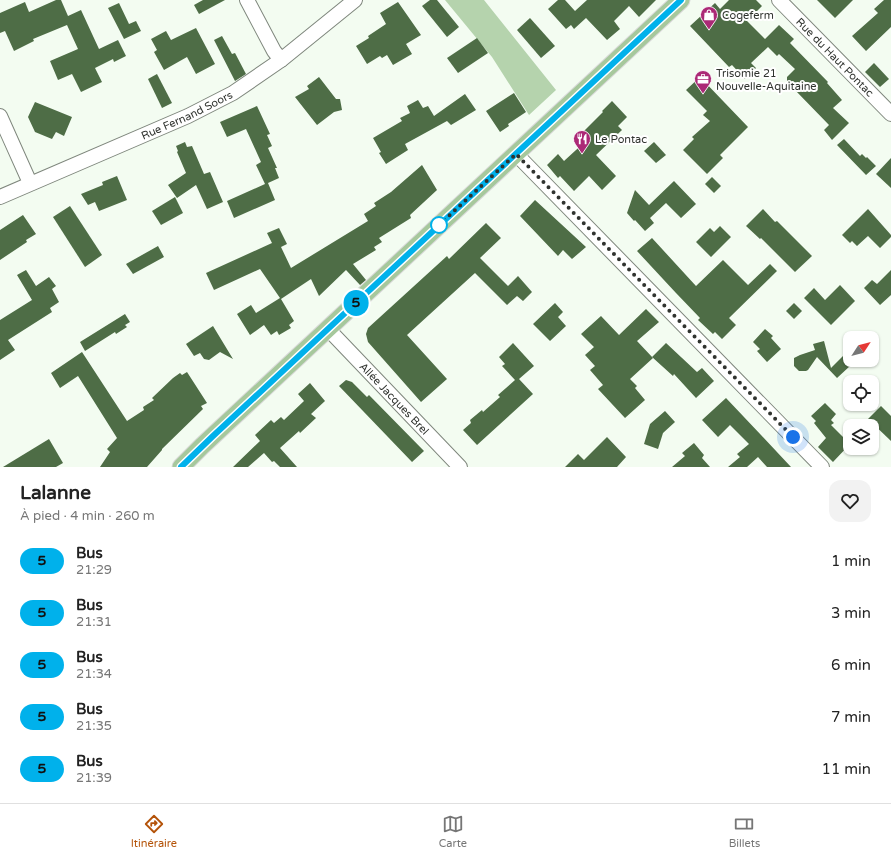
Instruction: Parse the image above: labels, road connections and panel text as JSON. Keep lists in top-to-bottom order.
{
  "streets": {
    "street": ["Rue du Haut Pontac", "Rue Fernand Soors", "Allée Jacques Brel"]
  },
  "places": {
    "shop": ["Cogeferm"],
    "office": ["Trisomie 21 Nouvelle-Aquitaine"],
    "restaurant": ["Le Pontac"]
  },
  "lines": ["bus line 5"],
  "north": "top right",
  "page": {
    "on_map": "5",
    "heading": ["Lalanne", "À pied · 4 min · 260 m"],
    "list": [
      {
        "mark": "5",
        "name": "Bus",
        "note": "21:29",
        "value": "1 min"
      },
      {
        "mark": "5",
        "name": "Bus",
        "note": "21:31",
        "value": "3 min"
      },
      {
        "mark": "5",
        "name": "Bus",
        "note": "21:34",
        "value": "6 min"
      },
      {
        "mark": "5",
        "name": "Bus",
        "note": "21:35",
        "value": "7 min"
      },
      {
        "mark": "5",
        "name": "Bus",
        "note": "21:39",
        "value": "11 min"
      }
    ],
    "tabs": ["Itinéraire", "Carte", "Billets"]
  }
}
